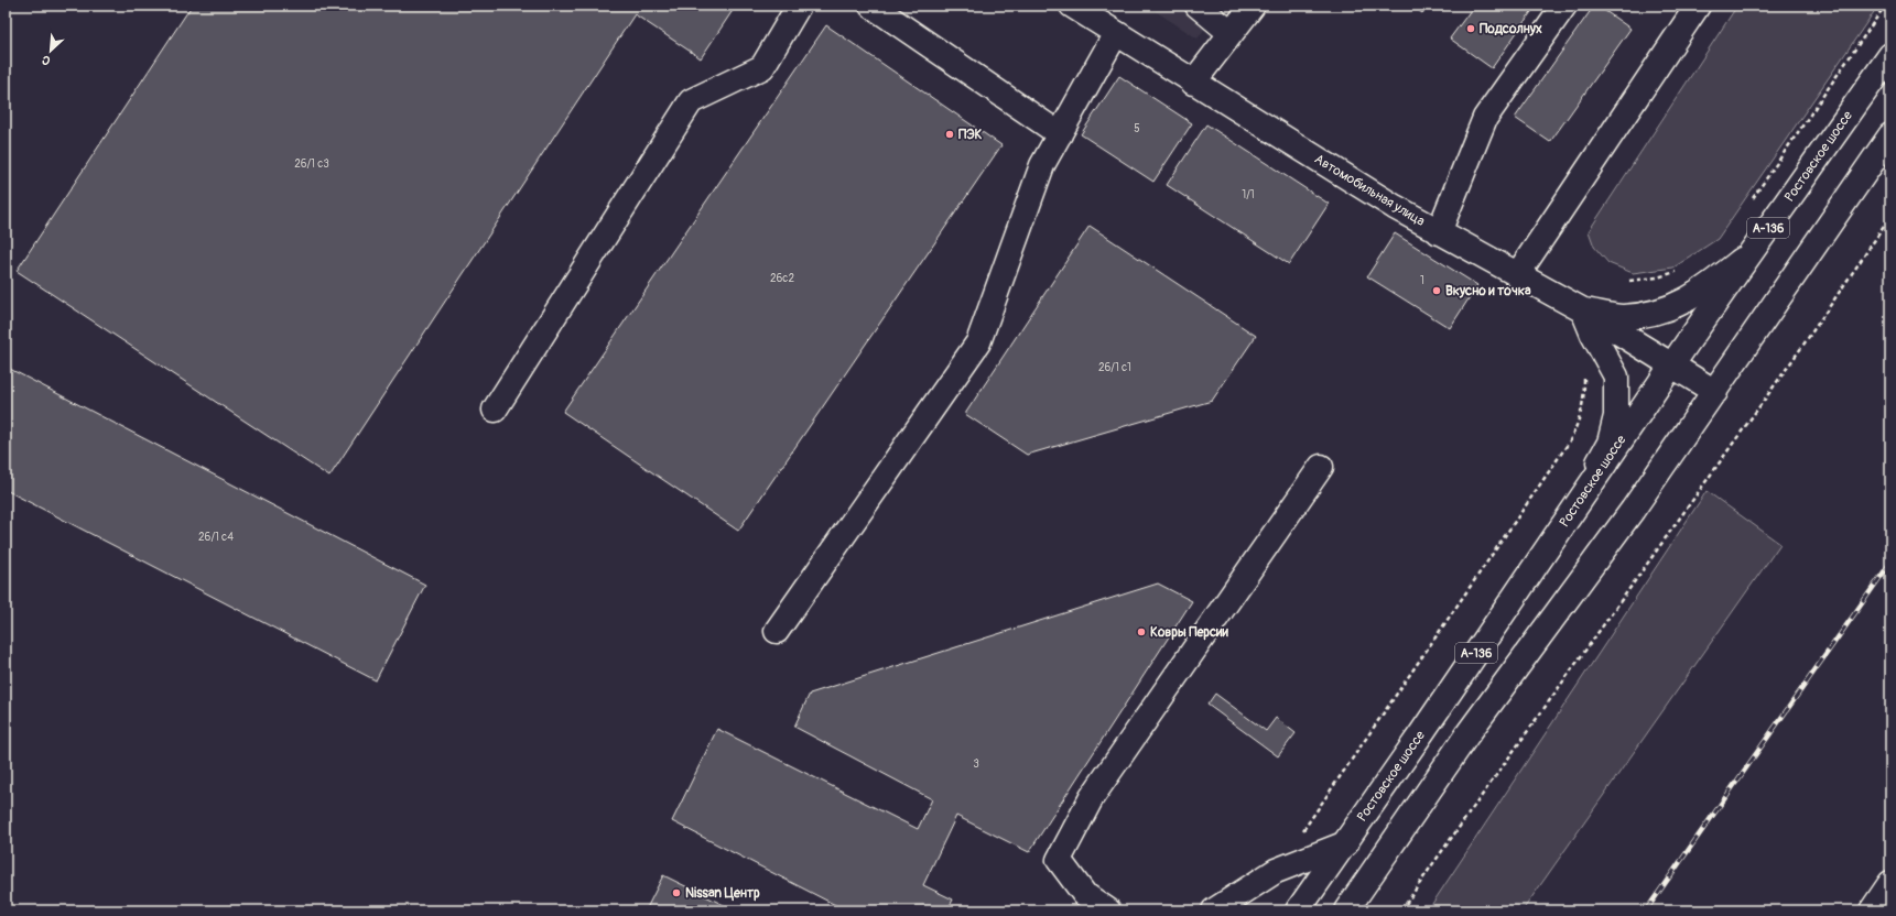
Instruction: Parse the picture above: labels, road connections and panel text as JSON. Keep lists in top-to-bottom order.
{
  "streets": {
    "main road": ["Ростовское шоссе", "Автомобильная улица", "А-136"]
  },
  "crossings": [
    ["Ростовское шоссе", "Автомобильная улица"],
    ["Автомобильная улица", "А-136"]
  ],
  "places": [
    "Подсолнух",
    "ПЭК",
    "Вкусно и точка",
    "Ковры Персии",
    "Nissan Центр"
  ],
  "house_numbers": [
    "5",
    "26/1 с3",
    "1/1",
    "26с2",
    "1",
    "26/1 с1",
    "26/1 с4",
    "3"
  ],
  "north": "bottom left"
}
